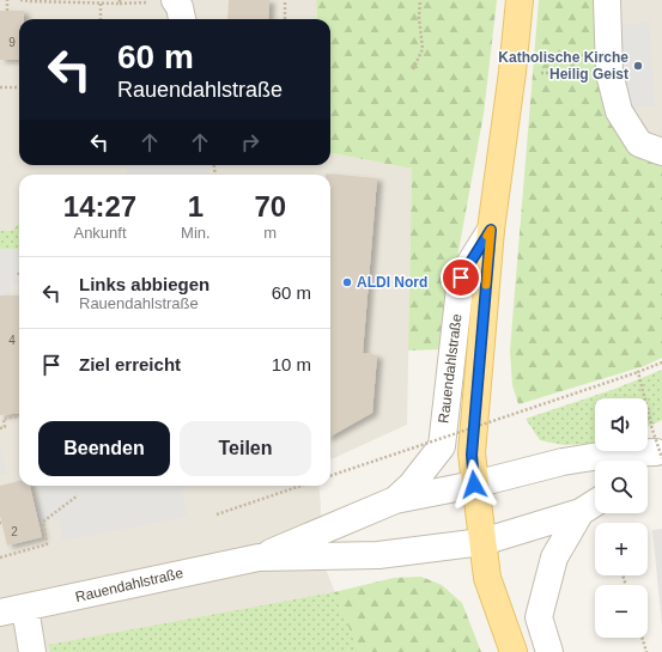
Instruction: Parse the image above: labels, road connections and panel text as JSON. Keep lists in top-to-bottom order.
{
  "streets": {
    "street": ["Rauendahlstraße"]
  },
  "places": ["Katholische Kirche Heilig Geist", "ALDI Nord"],
  "house_numbers": ["9", "4", "2"],
  "page": {
    "turn": ["60 m", "Rauendahlstraße"],
    "eta": [
      "14:27",
      "Ankunft",
      "1",
      "Min.",
      "70",
      "m"
    ],
    "list": [
      {
        "name": "Links abbiegen",
        "note": "Rauendahlstraße",
        "value": "60 m"
      },
      {
        "name": "Ziel erreicht",
        "value": "10 m"
      }
    ],
    "map_buttons": ["+", "−"],
    "buttons": ["Beenden", "Teilen"]
  }
}
